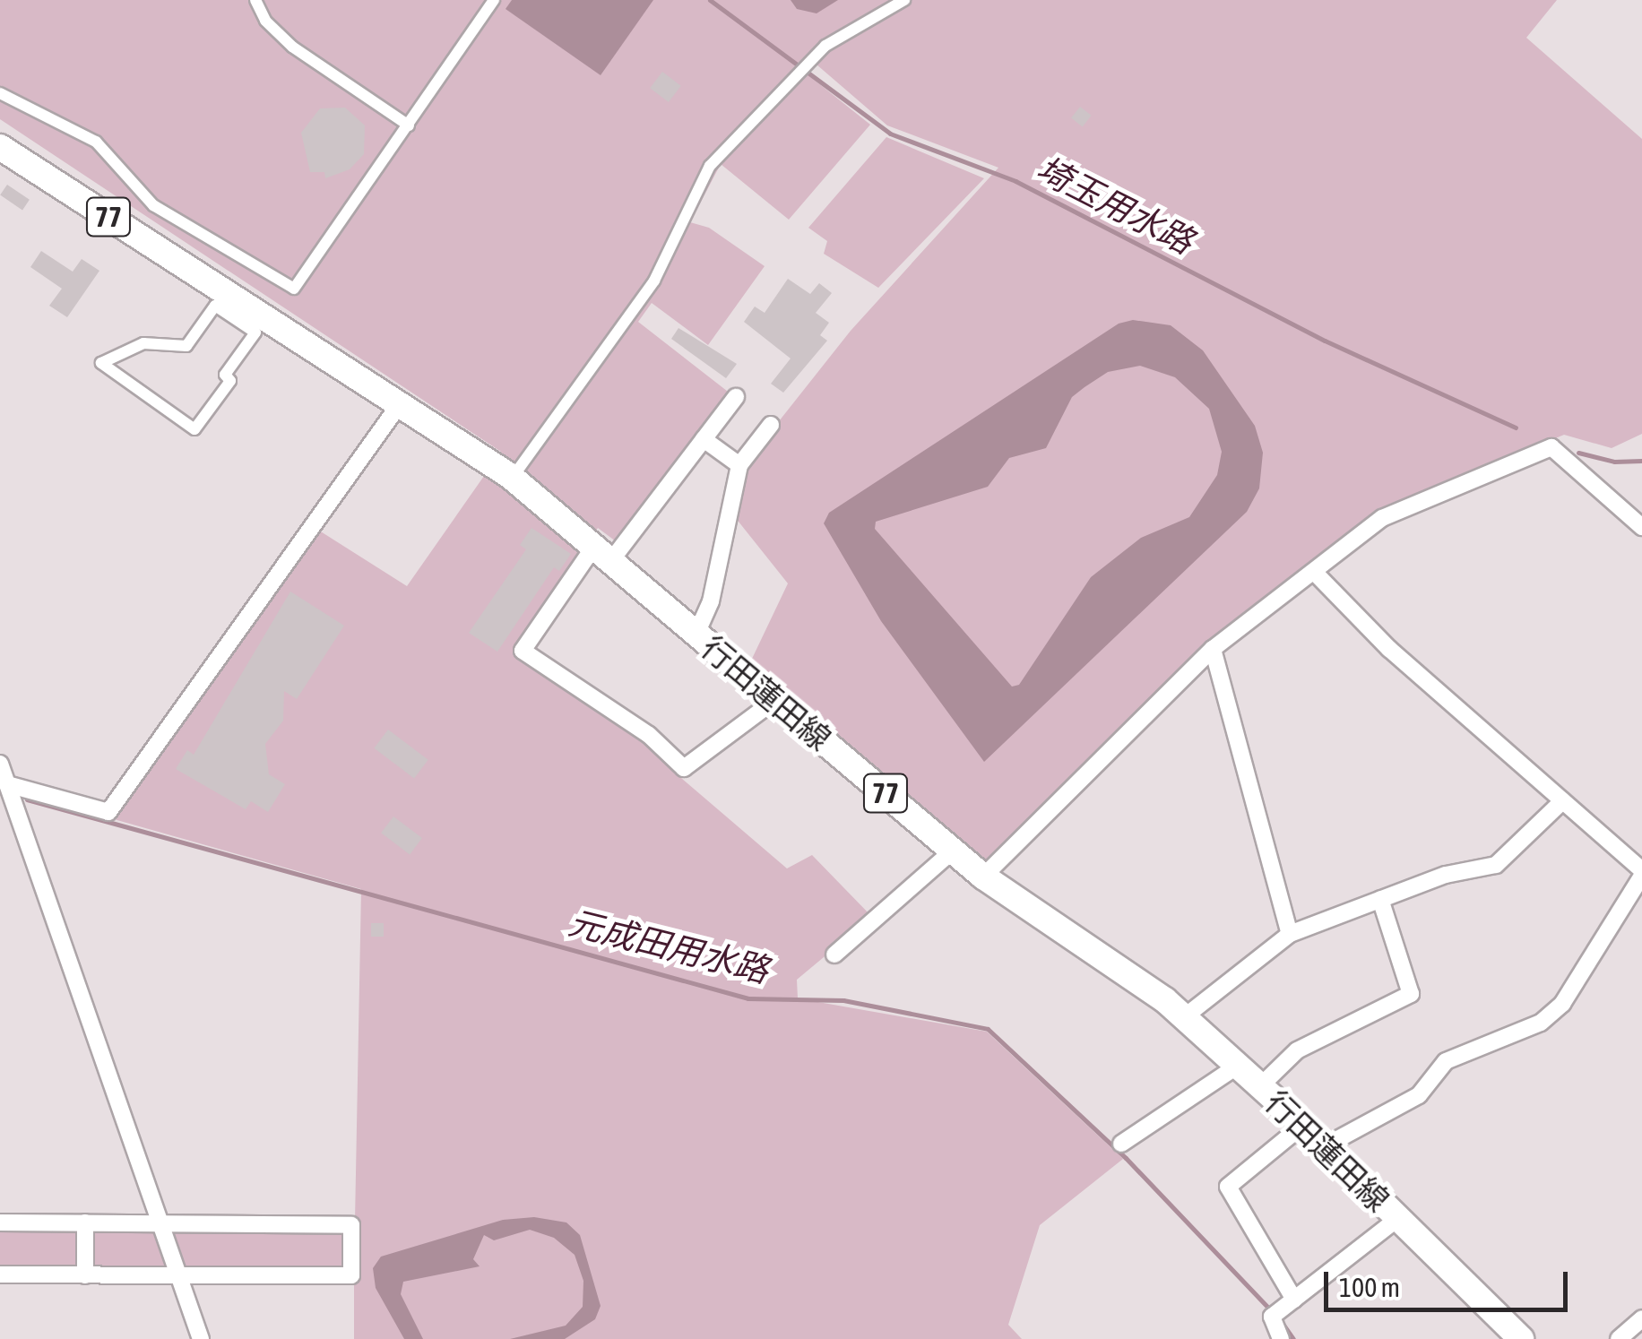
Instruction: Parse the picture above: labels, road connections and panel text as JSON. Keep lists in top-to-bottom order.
{
  "streets": {
    "main road": ["77", "行田蓮田線"]
  },
  "water": ["埼玉用水路", "元成田用水路"],
  "scale_bar": "100 m"
}
